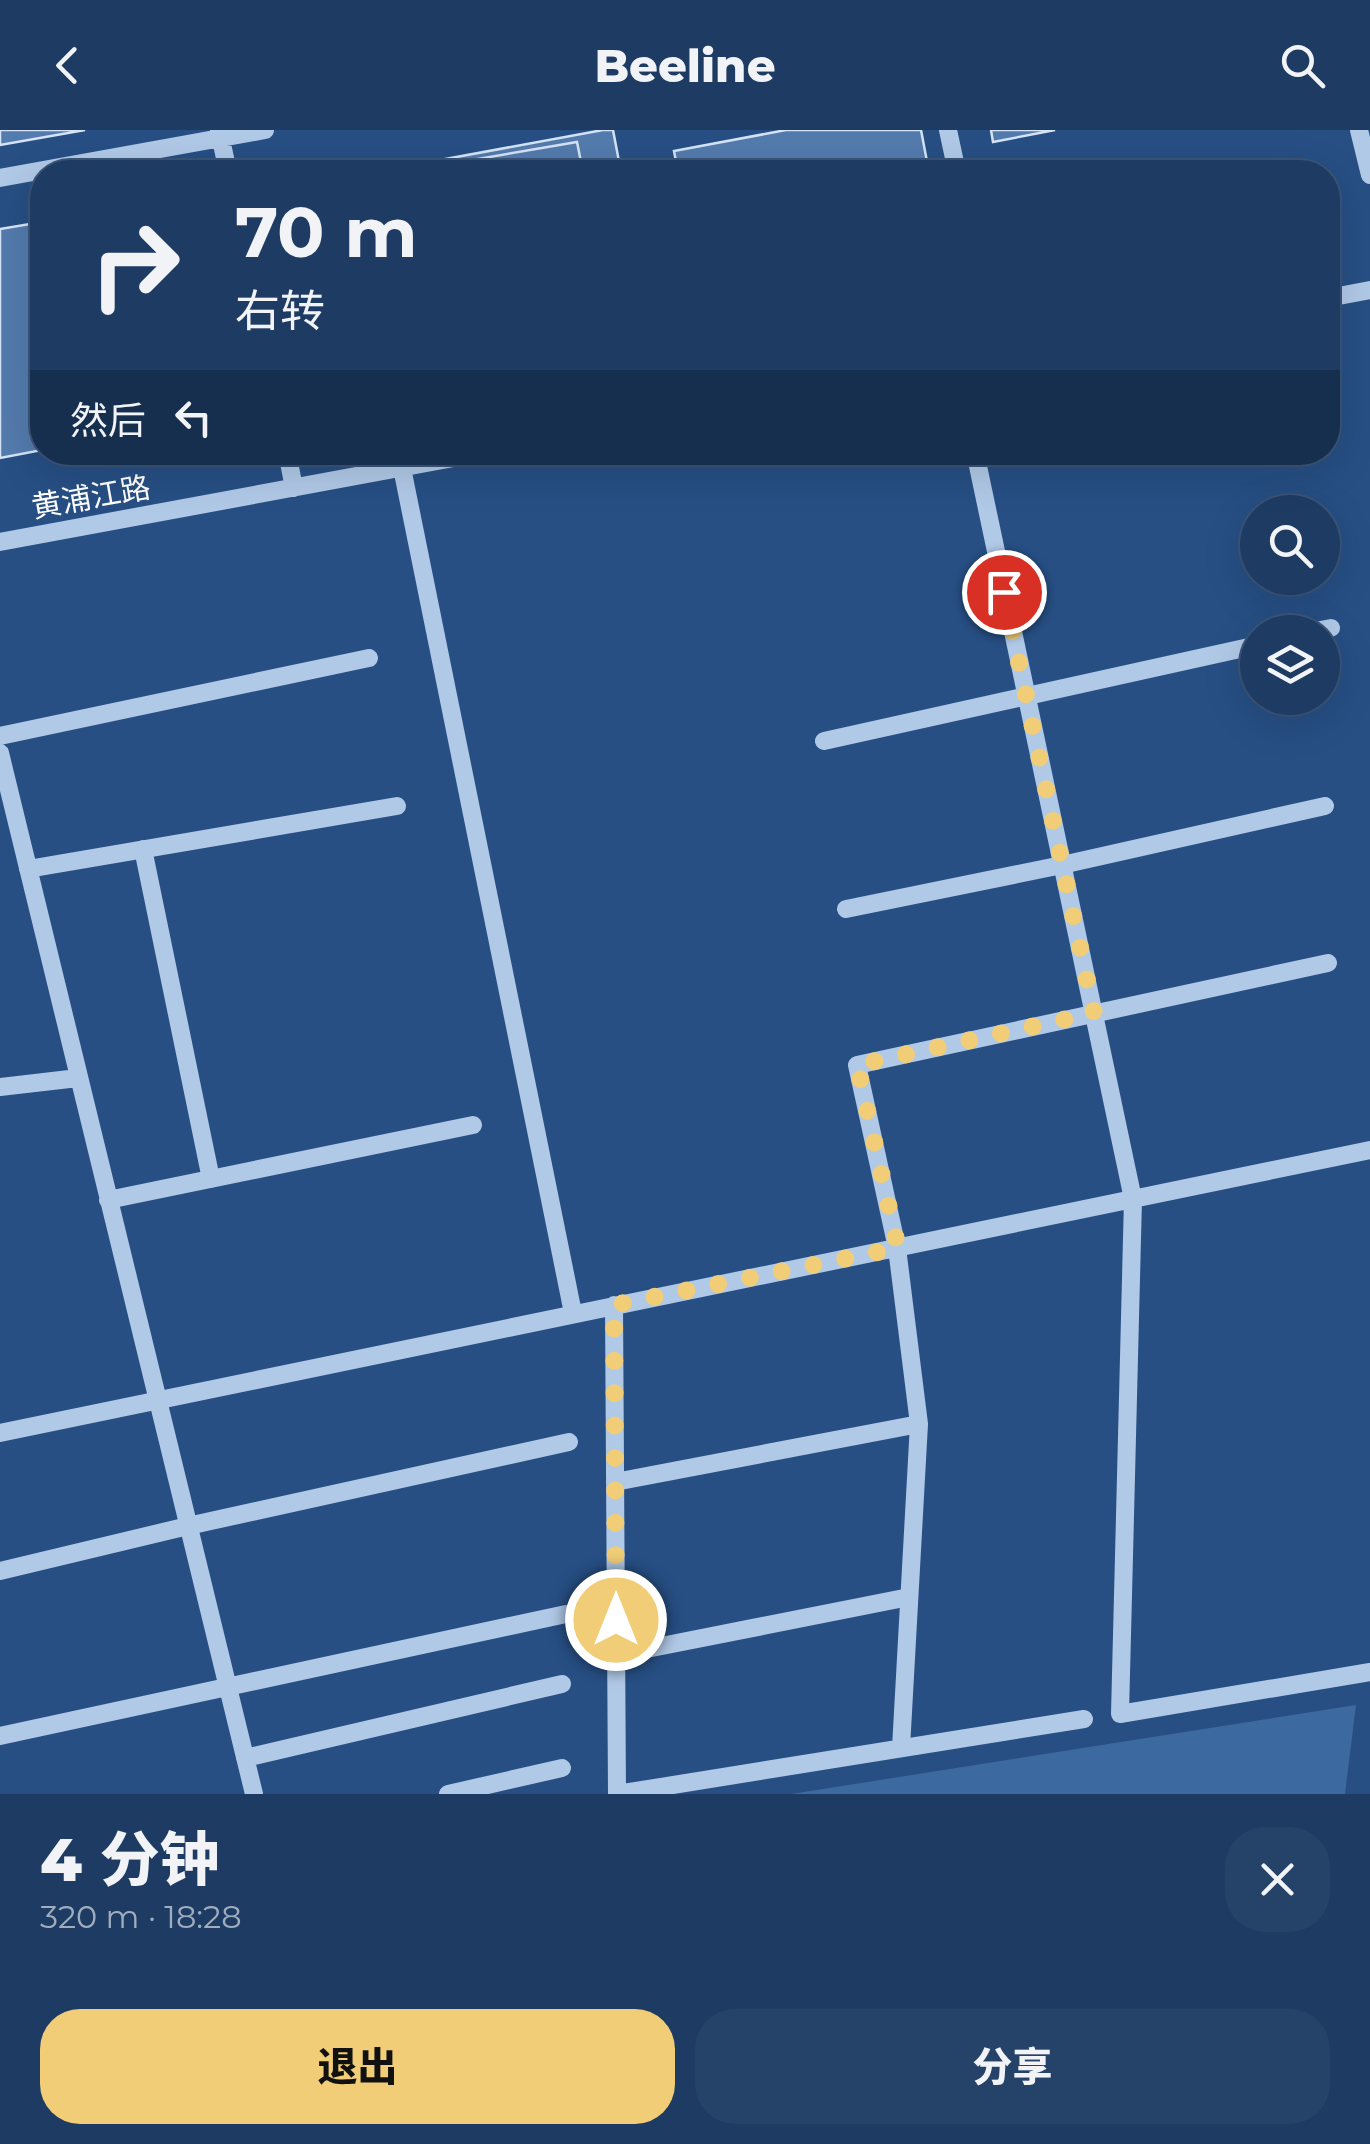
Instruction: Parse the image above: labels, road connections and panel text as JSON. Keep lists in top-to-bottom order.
{
  "streets": {
    "street": ["黄浦江路"]
  },
  "page": {
    "header": "Beeline",
    "turn": ["70 m", "右转"],
    "then": "然后",
    "heading": ["4 分钟", "320 m · 18:28"],
    "buttons": ["退出", "分享"]
  }
}
